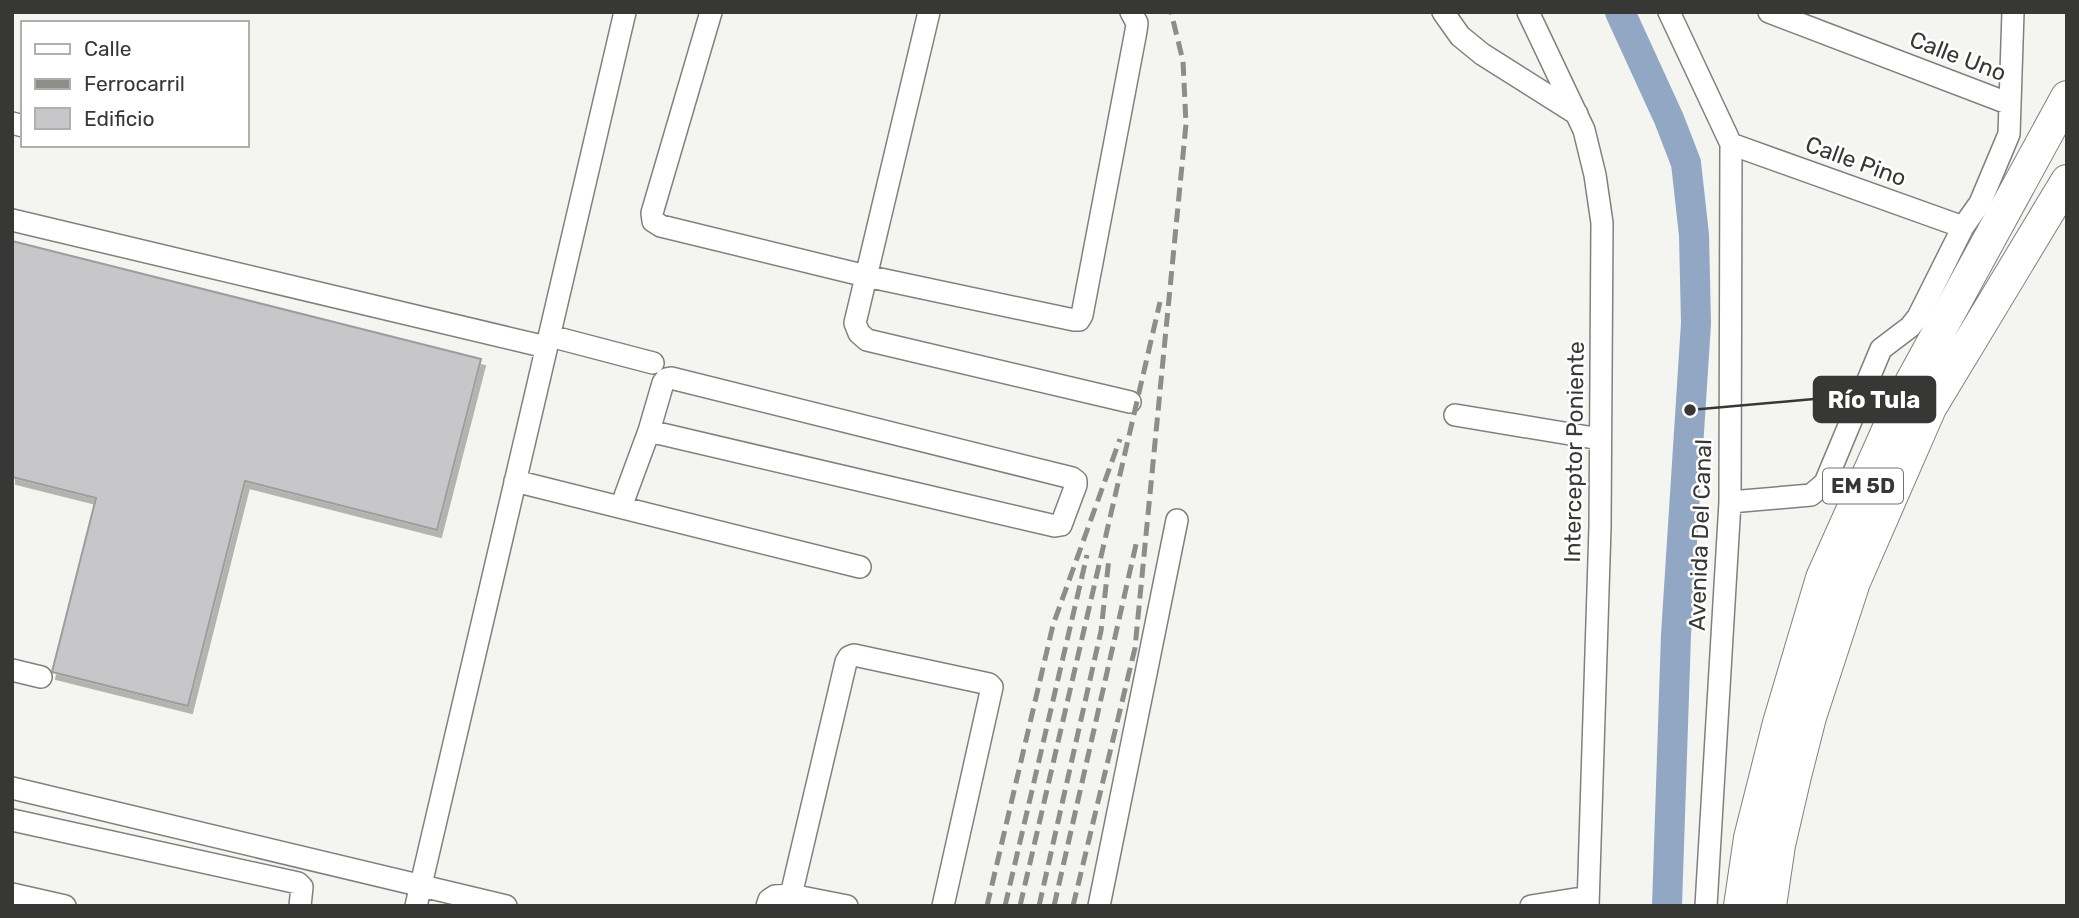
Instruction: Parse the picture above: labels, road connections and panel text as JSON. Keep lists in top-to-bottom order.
{
  "streets": {
    "highway": ["EM 5D"],
    "street": [
      "Calle Uno",
      "Calle Pino",
      "Interceptor Poniente",
      "Avenida Del Canal"
    ]
  },
  "crossings": [
    ["Calle Pino", "Avenida Del Canal"]
  ],
  "places": ["Río Tula"],
  "legend": ["Calle", "Ferrocarril", "Edificio"]
}
